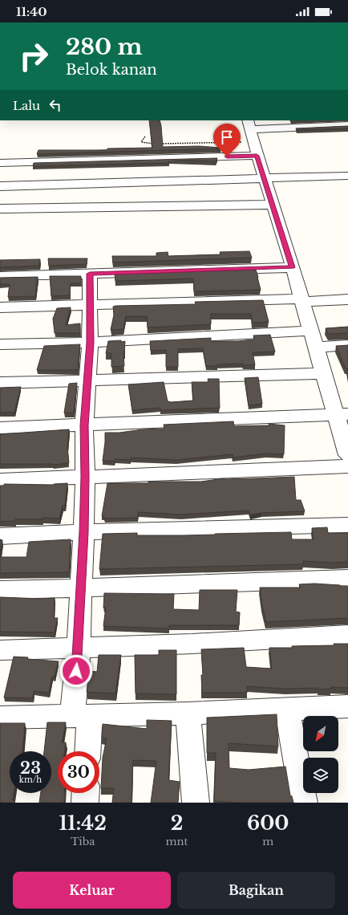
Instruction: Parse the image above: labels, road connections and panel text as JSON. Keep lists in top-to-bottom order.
{
  "north": "bottom left",
  "page": {
    "status": "11:40",
    "turn": ["280 m", "Belok kanan"],
    "then": "Lalu",
    "speed": "23 km/h",
    "limit": "30",
    "eta": [
      "11:42",
      "Tiba",
      "2",
      "mnt",
      "600",
      "m"
    ],
    "buttons": ["Keluar", "Bagikan"]
  }
}
